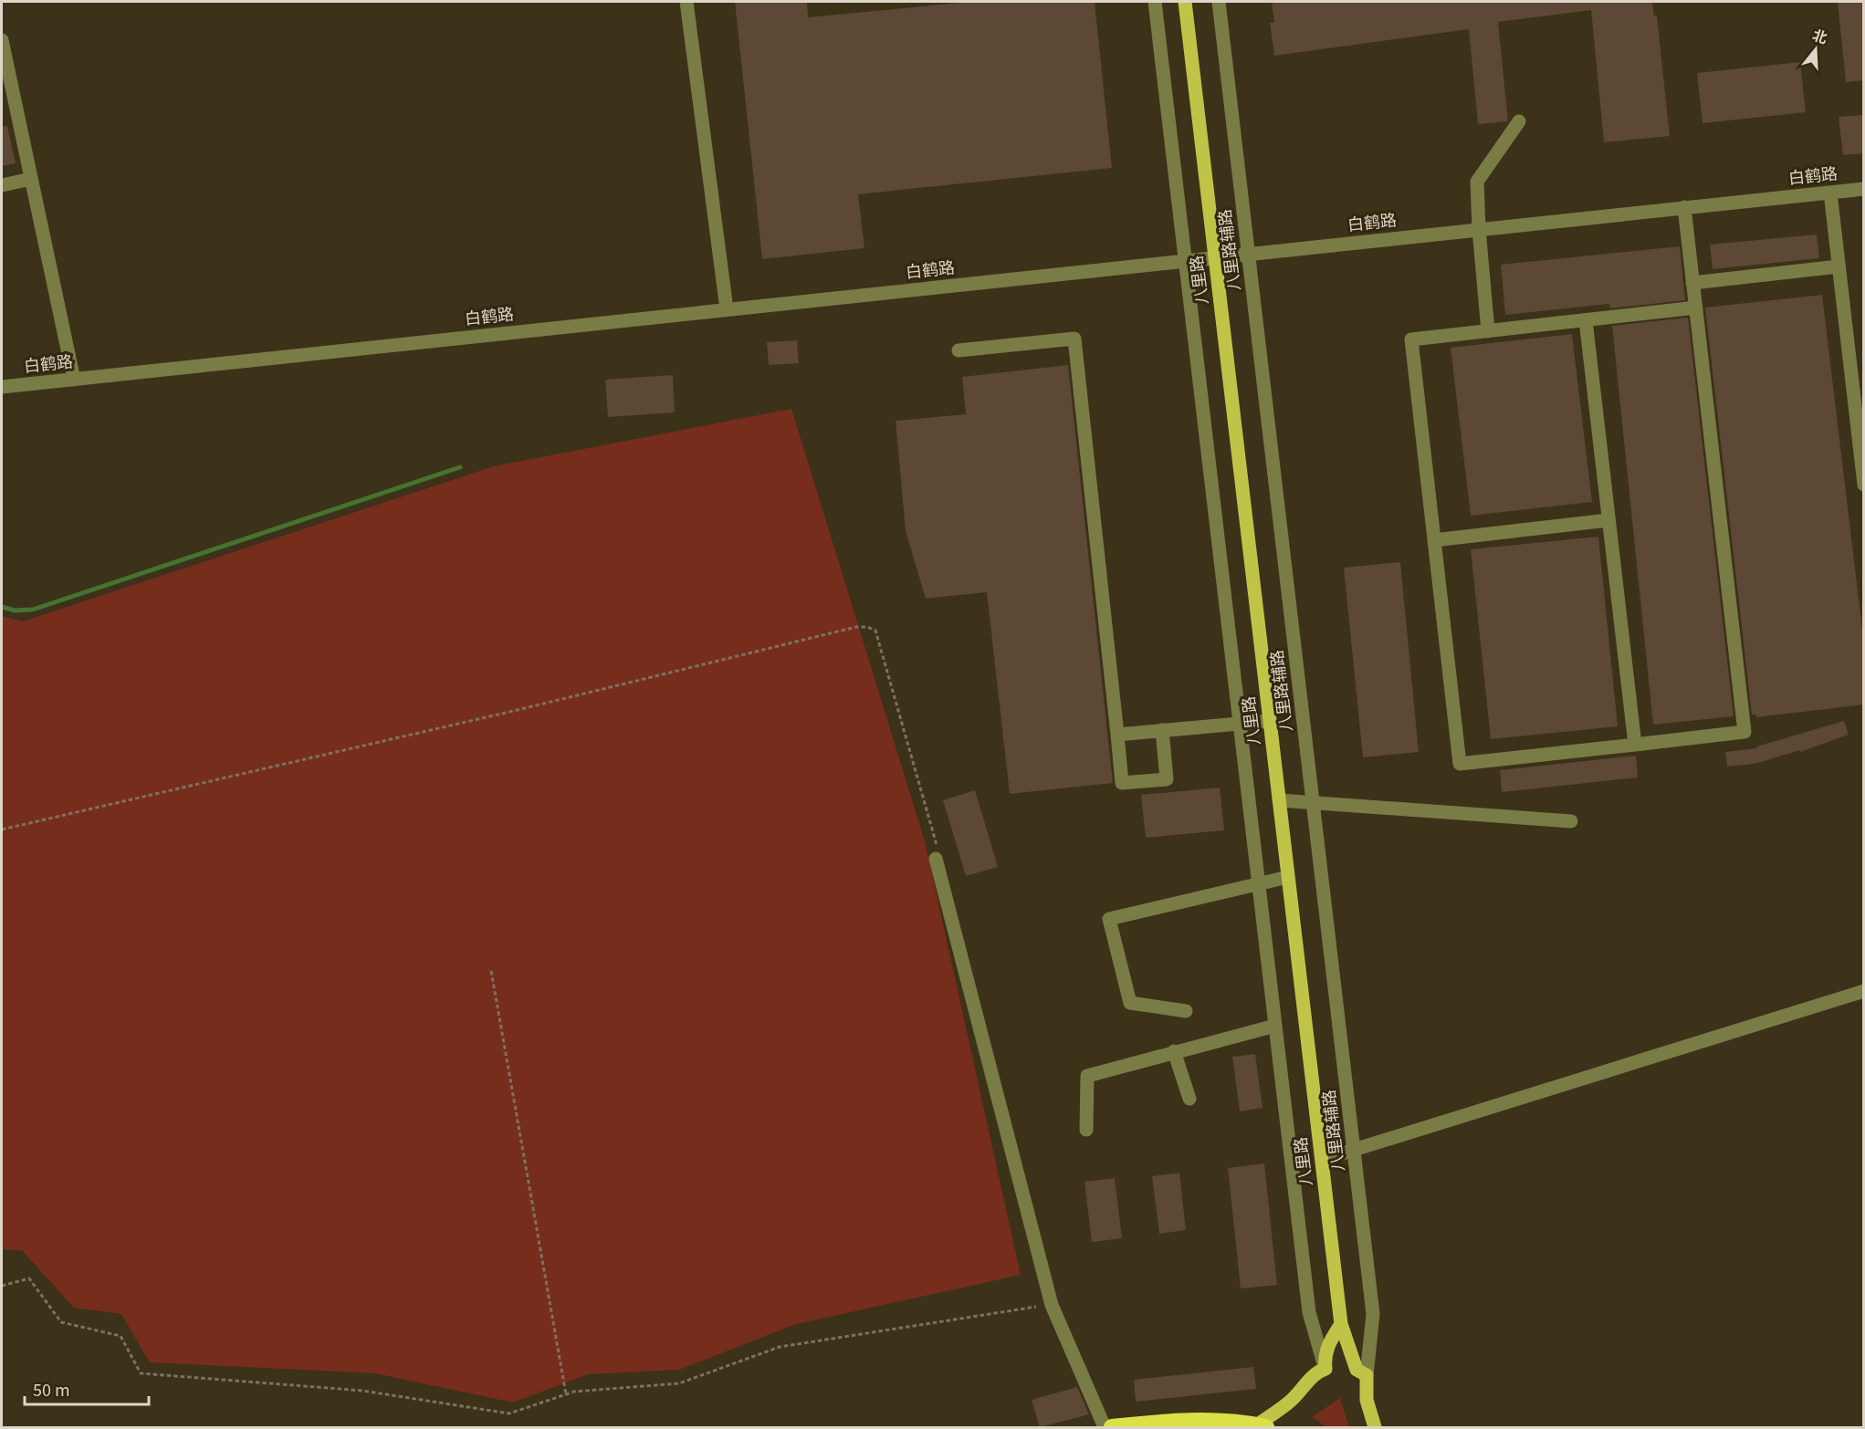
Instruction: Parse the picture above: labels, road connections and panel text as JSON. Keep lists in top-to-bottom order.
{
  "streets": {
    "main road": ["八里路"],
    "street": ["白鹤路", "八里路辅路"]
  },
  "crossings": [
    ["白鹤路", "八里路辅路"],
    ["白鹤路", "八里路"],
    ["八里路辅路", "八里路"]
  ],
  "scale_bar": "50 m",
  "north": "top"
}
